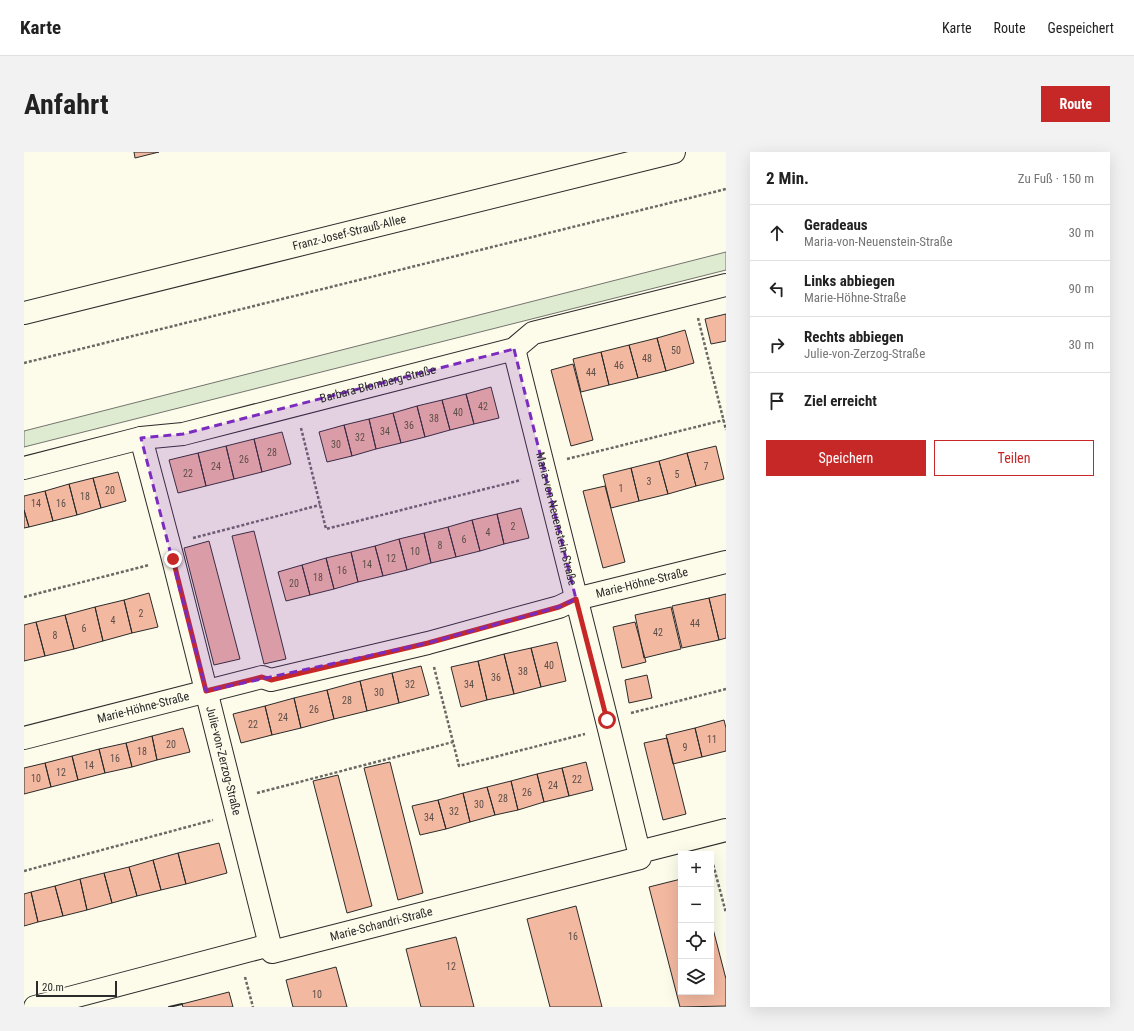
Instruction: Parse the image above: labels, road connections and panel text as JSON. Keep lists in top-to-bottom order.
{
  "streets": {
    "street": [
      "Franz-Josef-Strauß-Allee",
      "Barbara-Blomberg-Straße",
      "Maria-von-Neuenstein-Straße",
      "Marie-Höhne-Straße",
      "Julie-von-Zerzog-Straße",
      "Marie-Schandri-Straße"
    ]
  },
  "crossings": [
    ["Barbara-Blomberg-Straße", "Maria-von-Neuenstein-Straße"],
    ["Barbara-Blomberg-Straße", "Julie-von-Zerzog-Straße"],
    ["Maria-von-Neuenstein-Straße", "Marie-Höhne-Straße"],
    ["Maria-von-Neuenstein-Straße", "Marie-Schandri-Straße"],
    ["Marie-Höhne-Straße", "Julie-von-Zerzog-Straße"],
    ["Julie-von-Zerzog-Straße", "Marie-Schandri-Straße"]
  ],
  "house_numbers": [
    "50",
    "48",
    "46",
    "44",
    "42",
    "40",
    "38",
    "36",
    "34",
    "32",
    "30",
    "28",
    "26",
    "24",
    "7",
    "22",
    "5",
    "3",
    "1",
    "20",
    "18",
    "14",
    "16",
    "2",
    "4",
    "6",
    "8",
    "10",
    "12",
    "14",
    "16",
    "18",
    "20",
    "2",
    "4",
    "44",
    "6",
    "42",
    "8",
    "40",
    "38",
    "36",
    "32",
    "34",
    "30",
    "28",
    "26",
    "24",
    "22",
    "11",
    "20",
    "9",
    "18",
    "16",
    "14",
    "12",
    "10",
    "22",
    "24",
    "26",
    "28",
    "30",
    "32",
    "34",
    "16",
    "12",
    "10"
  ],
  "scale_bar": "20 m",
  "page": {
    "header": "Karte",
    "nav": ["Karte", "Route", "Gespeichert"],
    "buttons": [
      "Route",
      ["Speichern", "Teilen"]
    ],
    "title": "Anfahrt",
    "heading": ["2 Min.", "Zu Fuß · 150 m"],
    "list": [
      ["Geradeaus", "Maria-von-Neuenstein-Straße", "30 m"],
      ["Links abbiegen", "Marie-Höhne-Straße", "90 m"],
      ["Rechts abbiegen", "Julie-von-Zerzog-Straße", "30 m"],
      "Ziel erreicht"
    ],
    "map_buttons": ["+", "−"],
    "scale": "20 m"
  }
}
